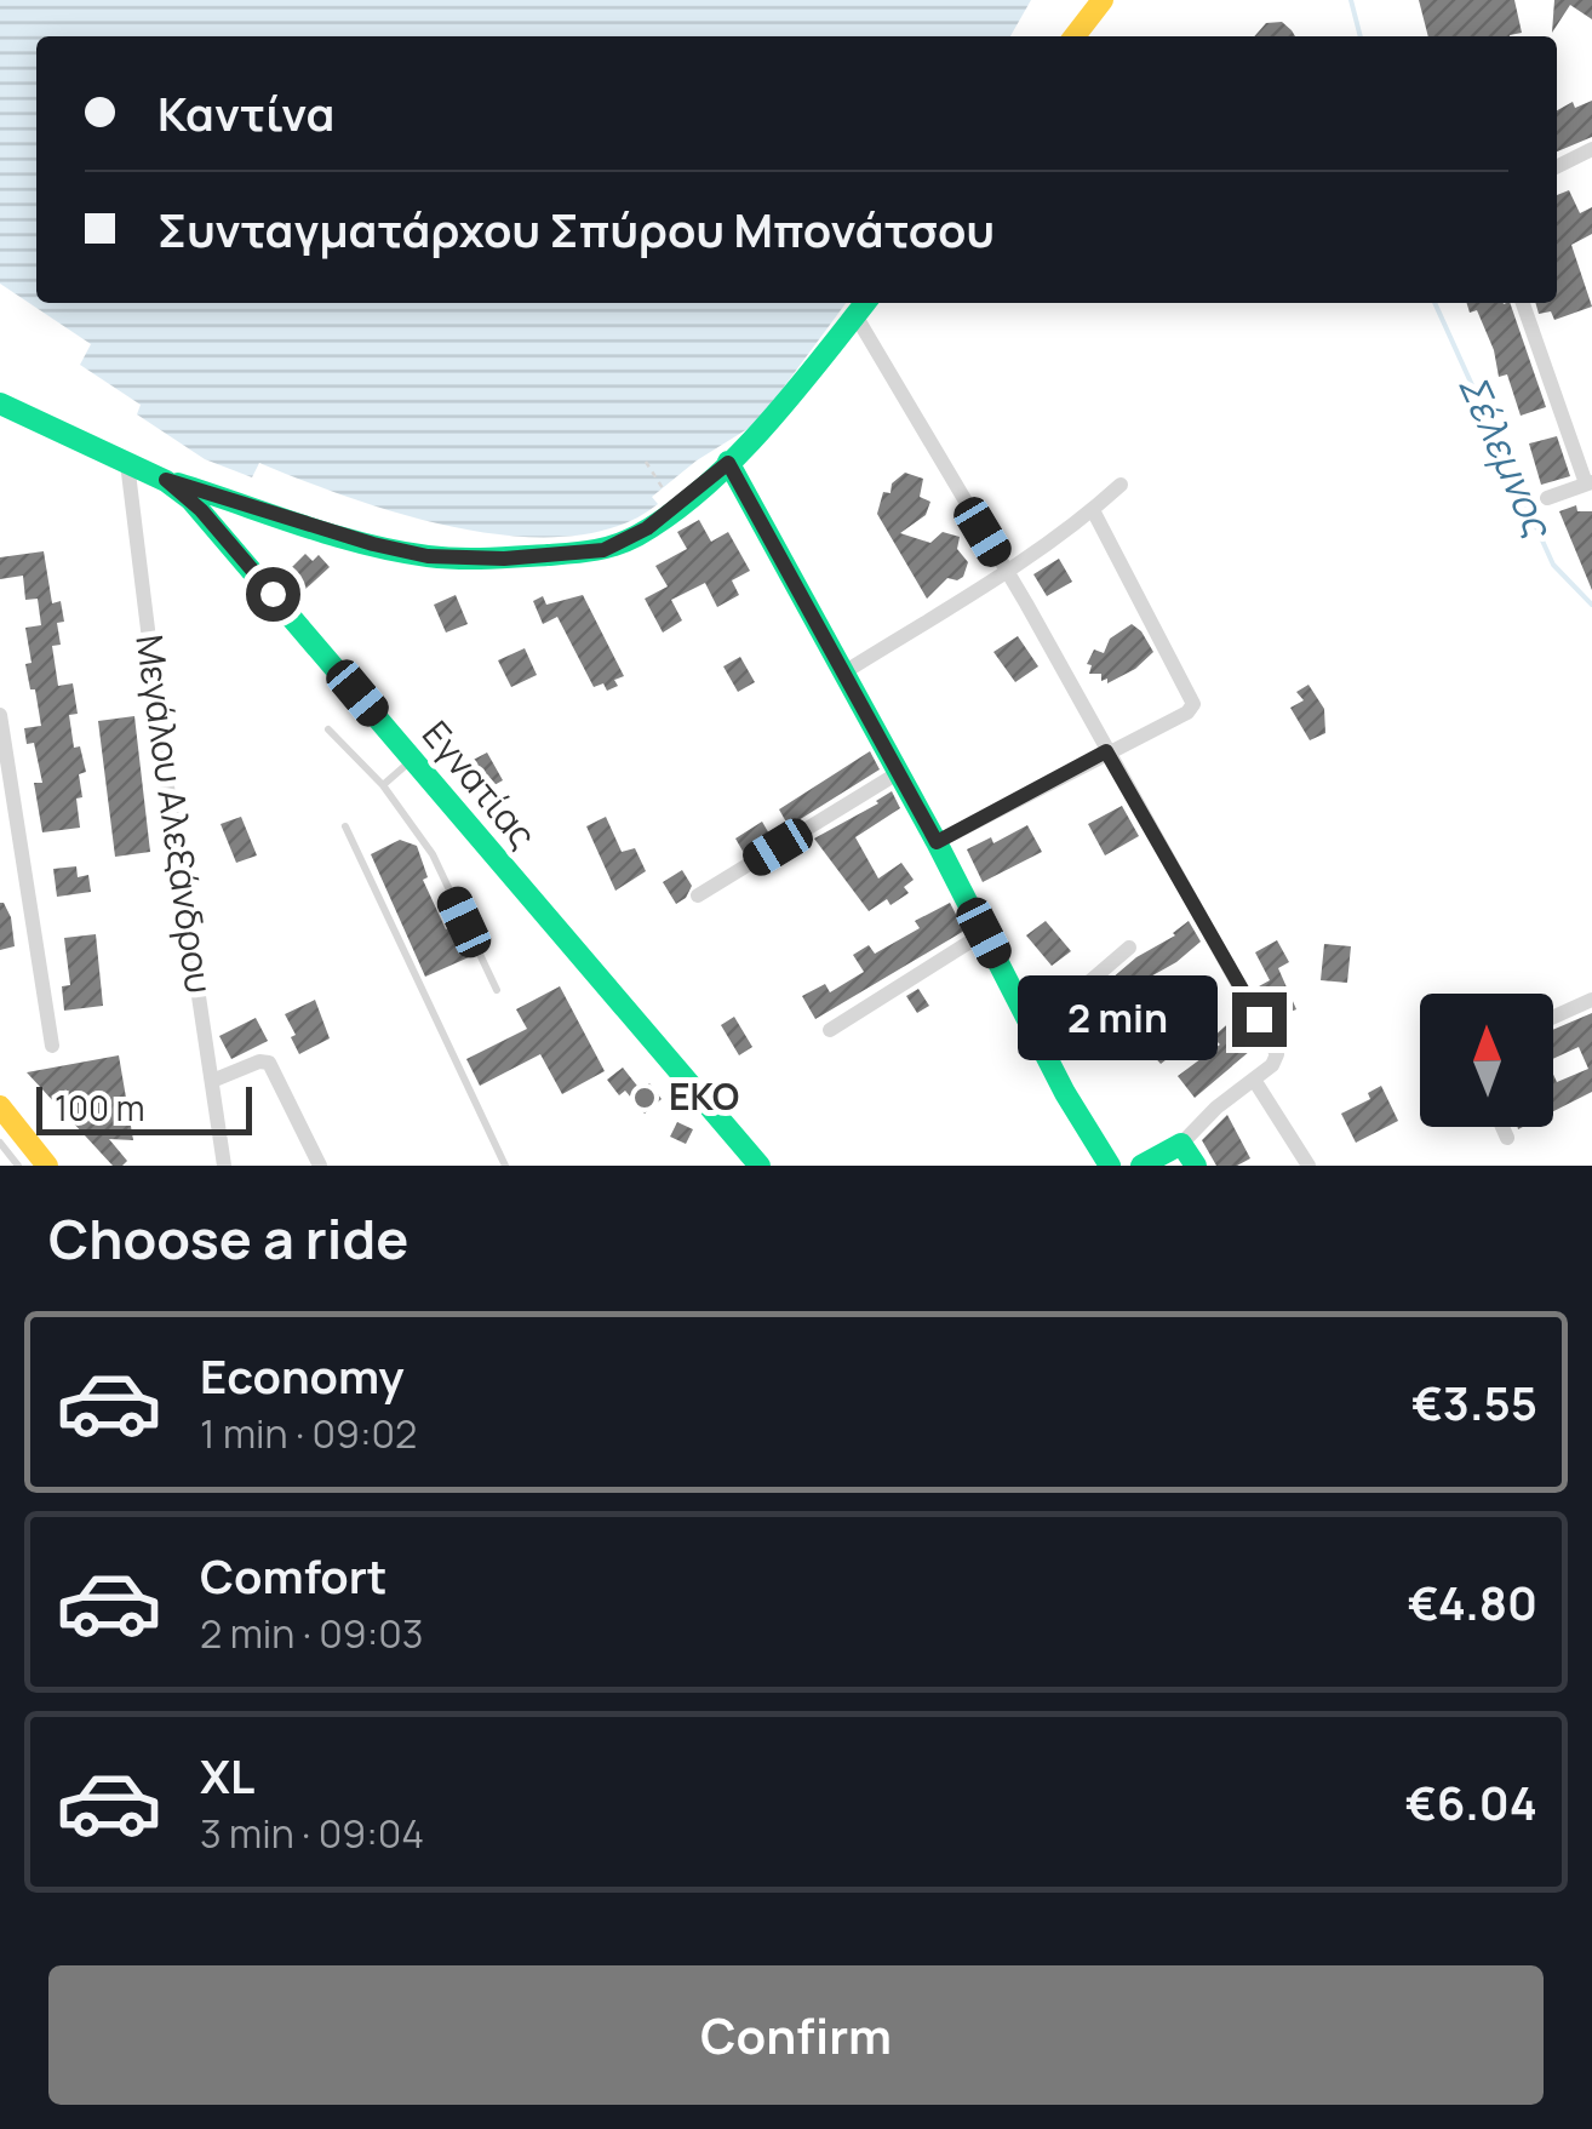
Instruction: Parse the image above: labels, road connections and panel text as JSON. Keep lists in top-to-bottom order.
{
  "streets": {
    "main road": ["Εγνατίας"],
    "street": ["Μεγάλου Αλεξάνδρου"]
  },
  "crossings": [
    ["Εγνατίας", "Μεγάλου Αλεξάνδρου"]
  ],
  "water": ["Σέλεμνος"],
  "places": ["EKO"],
  "scale_bar": "100 m",
  "north": "top",
  "page": {
    "banner": ["Καντίνα", "Συνταγματάρχου Σπύρου Μπονάτσου"],
    "bubble": "2 min",
    "scale": "100 m",
    "heading": "Choose a ride",
    "list": [
      {
        "name": "Economy",
        "note": "1 min · 09:02",
        "value": "€3.55"
      },
      {
        "name": "Comfort",
        "note": "2 min · 09:03",
        "value": "€4.80"
      },
      {
        "name": "XL",
        "note": "3 min · 09:04",
        "value": "€6.04"
      }
    ],
    "buttons": "Confirm"
  }
}
